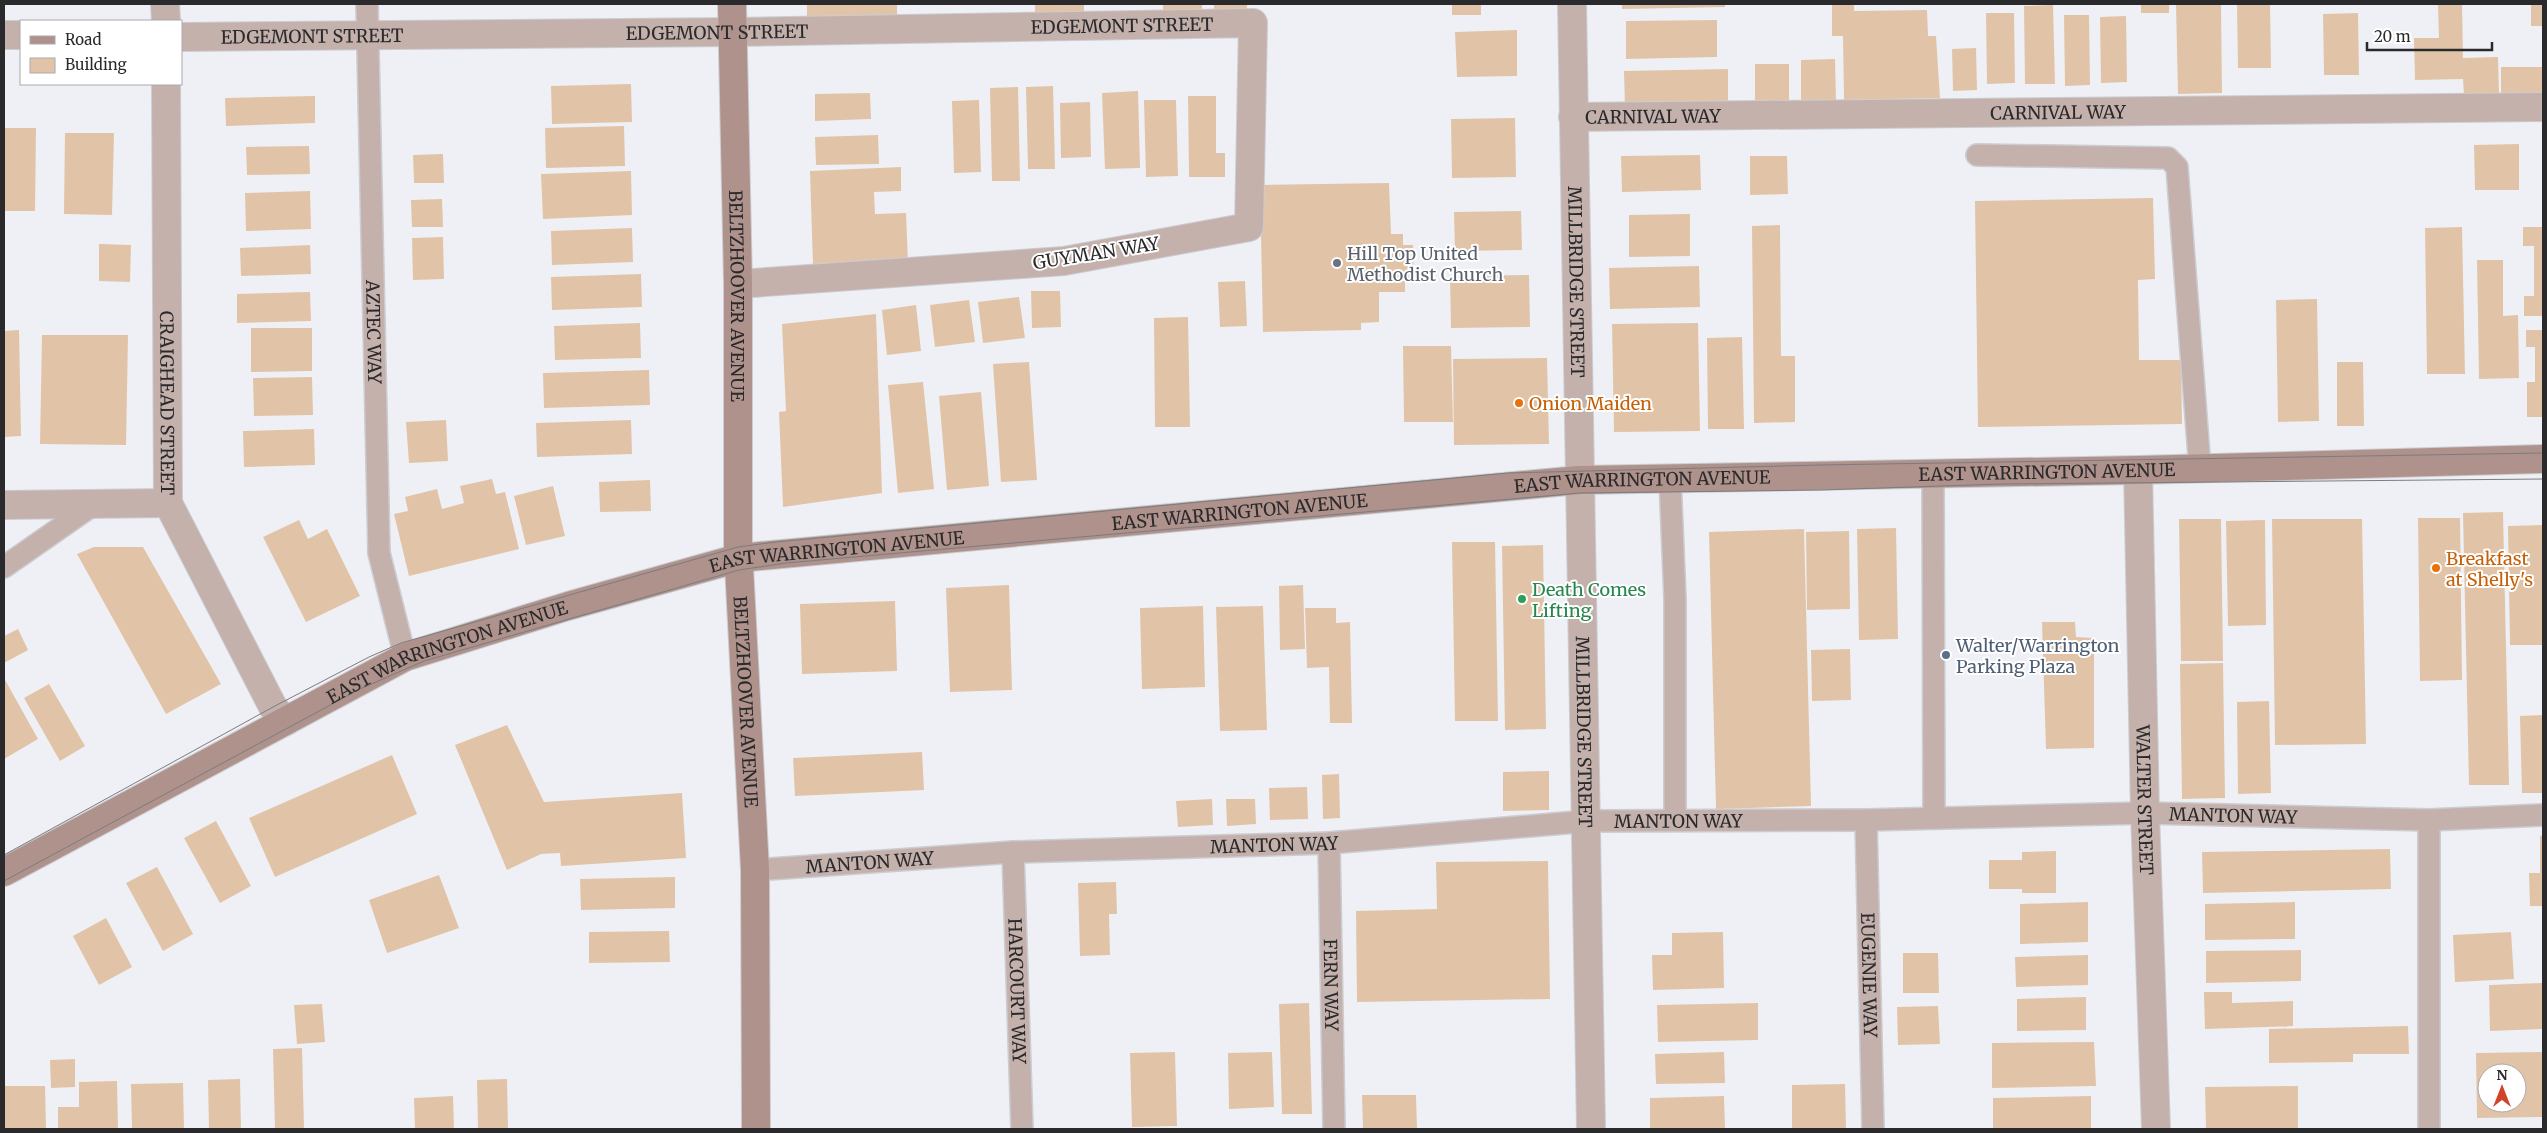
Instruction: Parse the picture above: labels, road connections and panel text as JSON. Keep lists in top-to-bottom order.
{
  "streets": {
    "main road": ["BELTZHOOVER AVENUE", "EAST WARRINGTON AVENUE"],
    "street": [
      "EDGEMONT STREET",
      "CARNIVAL WAY",
      "GUYMAN WAY",
      "MILLBRIDGE STREET",
      "CRAIGHEAD STREET",
      "WALTER STREET"
    ],
    "lane": [
      "AZTEC WAY",
      "MANTON WAY",
      "EUGENIE WAY",
      "FERN WAY",
      "HARCOURT WAY"
    ]
  },
  "crossings": [
    ["EDGEMONT STREET", "GUYMAN WAY"],
    ["EDGEMONT STREET", "BELTZHOOVER AVENUE"],
    ["EDGEMONT STREET", "AZTEC WAY"],
    ["CARNIVAL WAY", "MILLBRIDGE STREET"],
    ["GUYMAN WAY", "BELTZHOOVER AVENUE"],
    ["MILLBRIDGE STREET", "EAST WARRINGTON AVENUE"],
    ["MILLBRIDGE STREET", "MANTON WAY"],
    ["BELTZHOOVER AVENUE", "EAST WARRINGTON AVENUE"],
    ["BELTZHOOVER AVENUE", "MANTON WAY"],
    ["AZTEC WAY", "EAST WARRINGTON AVENUE"],
    ["CRAIGHEAD STREET", "EAST WARRINGTON AVENUE"],
    ["EAST WARRINGTON AVENUE", "WALTER STREET"],
    ["WALTER STREET", "MANTON WAY"],
    ["MANTON WAY", "EUGENIE WAY"],
    ["MANTON WAY", "FERN WAY"],
    ["MANTON WAY", "HARCOURT WAY"]
  ],
  "places": [
    "Hill Top United Methodist Church",
    "Onion Maiden",
    "Breakfast at Shelly's",
    "Death Comes Lifting",
    "Walter/Warrington Parking Plaza"
  ],
  "legend": ["Road", "Building"],
  "scale_bar": "20 m",
  "north": "top"
}
